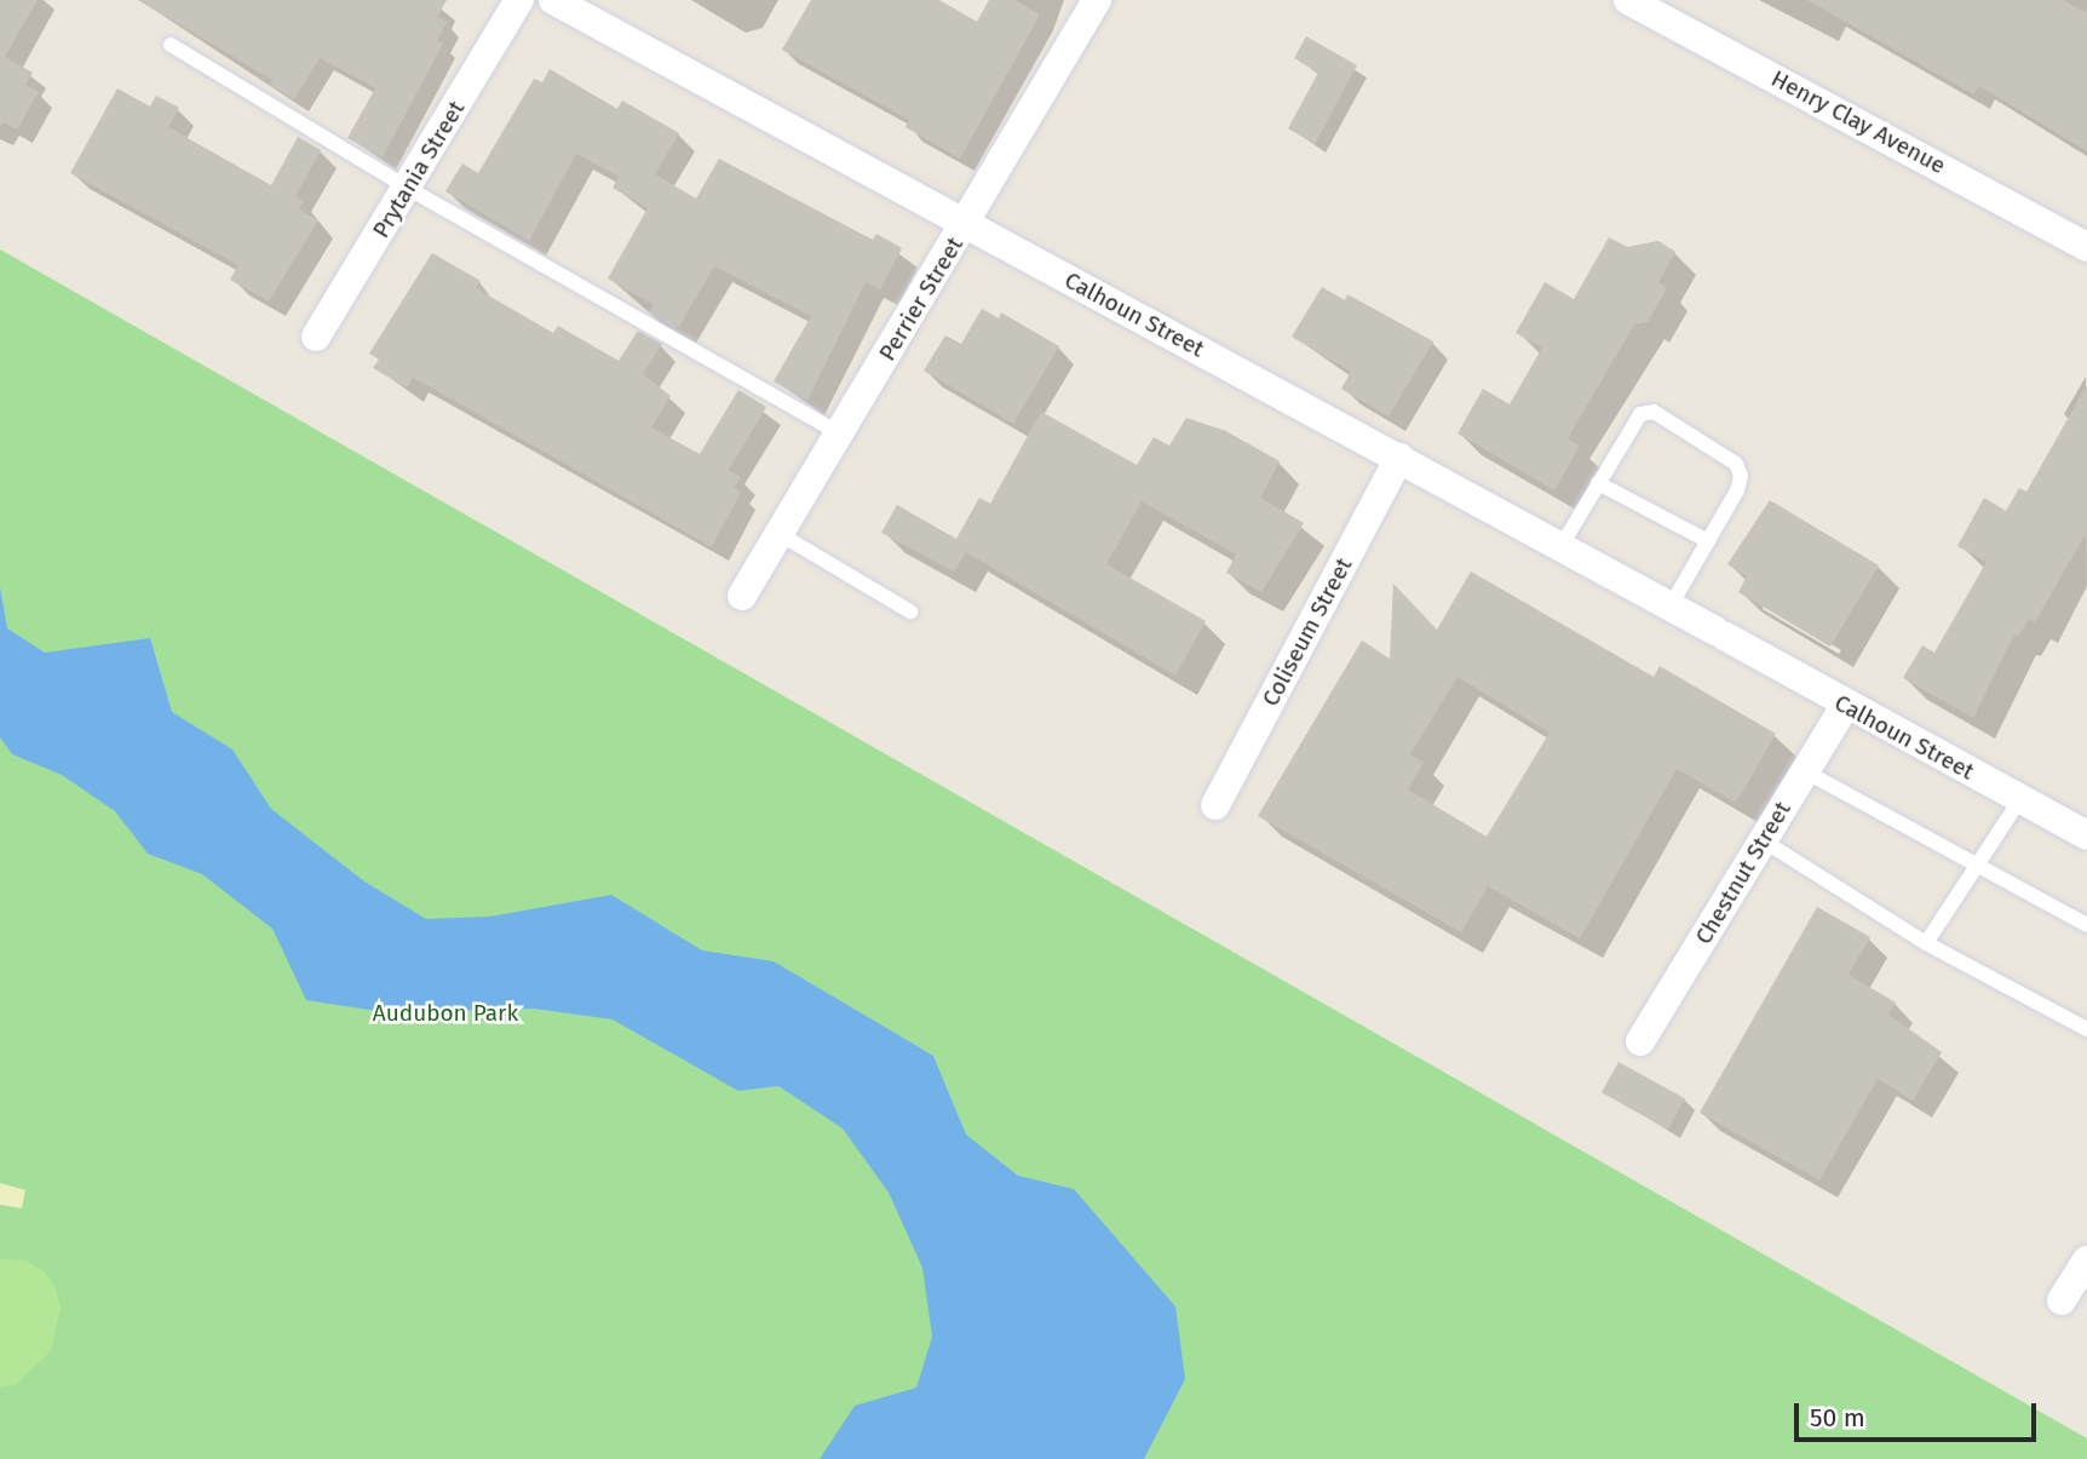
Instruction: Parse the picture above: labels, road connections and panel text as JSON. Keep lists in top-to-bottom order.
{
  "streets": {
    "street": [
      "Henry Clay Avenue",
      "Prytania Street",
      "Perrier Street",
      "Calhoun Street",
      "Coliseum Street",
      "Chestnut Street"
    ]
  },
  "crossings": [
    ["Perrier Street", "Calhoun Street"],
    ["Calhoun Street", "Coliseum Street"],
    ["Calhoun Street", "Chestnut Street"]
  ],
  "parks": ["Audubon Park"],
  "scale_bar": "50 m"
}
